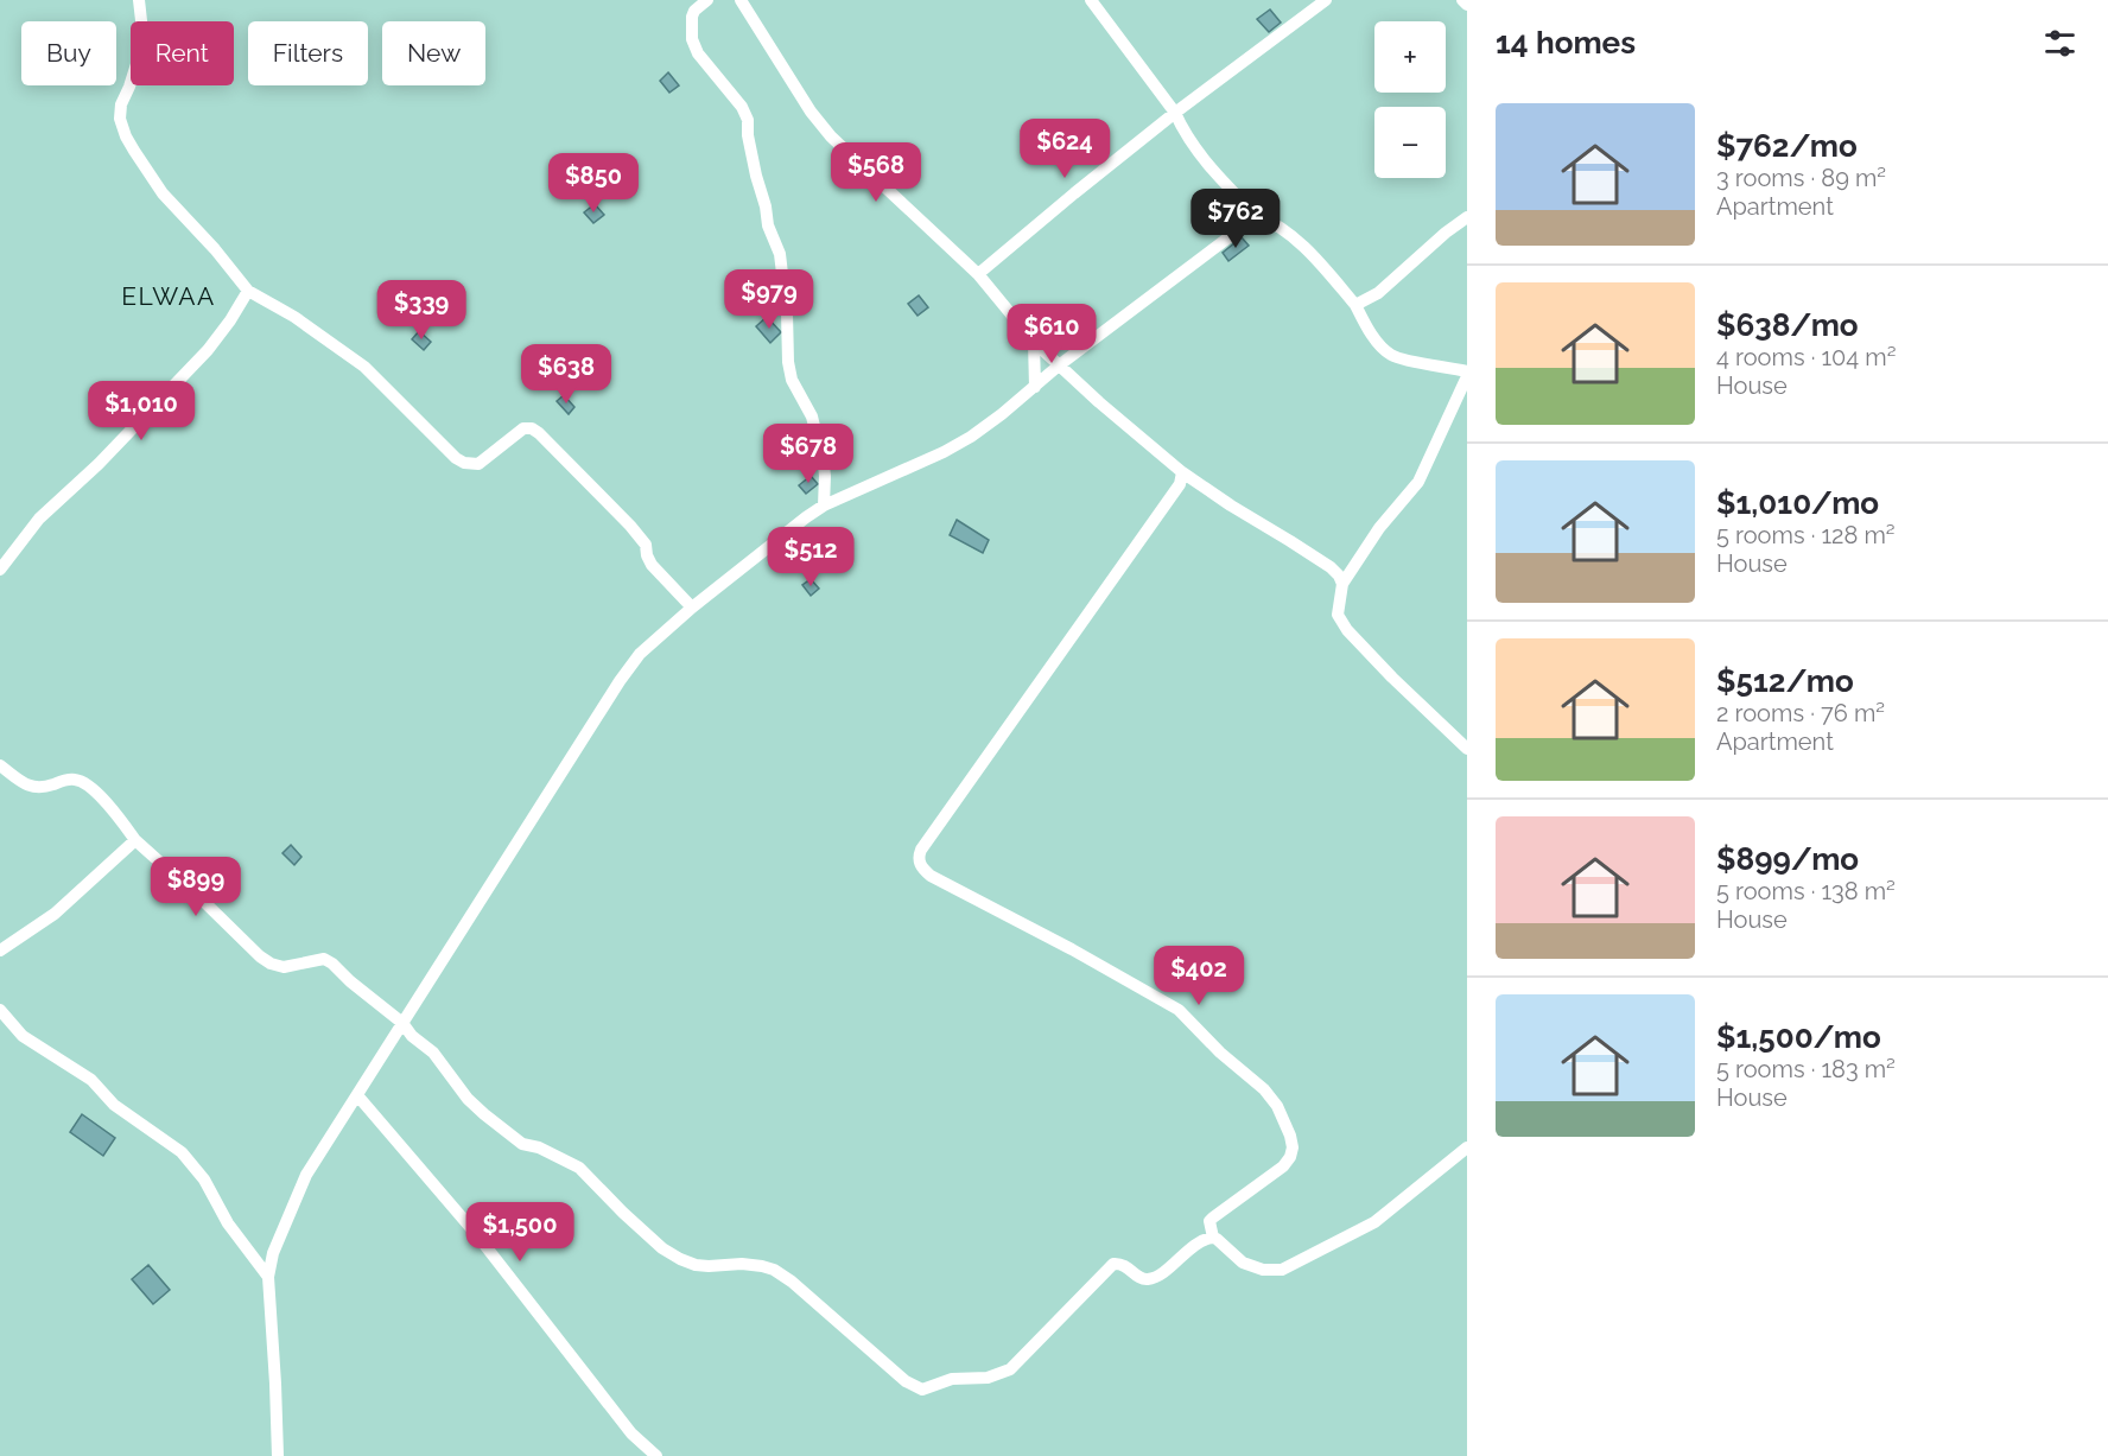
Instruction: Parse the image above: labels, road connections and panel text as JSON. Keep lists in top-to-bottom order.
{
  "districts": ["ELWAA"],
  "page": {
    "heading": "14 homes",
    "map_buttons": ["+", "−"],
    "chip": [
      "Buy",
      "Rent",
      "Filters",
      "New"
    ],
    "list": [
      {
        "name": "$762/mo",
        "note": "3 rooms · 89 m² · Apartment"
      },
      {
        "name": "$638/mo",
        "note": "4 rooms · 104 m² · House"
      },
      {
        "name": "$1,010/mo",
        "note": "5 rooms · 128 m² · House"
      },
      {
        "name": "$512/mo",
        "note": "2 rooms · 76 m² · Apartment"
      },
      {
        "name": "$899/mo",
        "note": "5 rooms · 138 m² · House"
      },
      {
        "name": "$1,500/mo",
        "note": "5 rooms · 183 m² · House"
      }
    ],
    "price": [
      "$624",
      "$568",
      "$850",
      "$762",
      "$979",
      "$339",
      "$610",
      "$638",
      "$1,010",
      "$678",
      "$512",
      "$899",
      "$402",
      "$1,500"
    ]
  }
}
